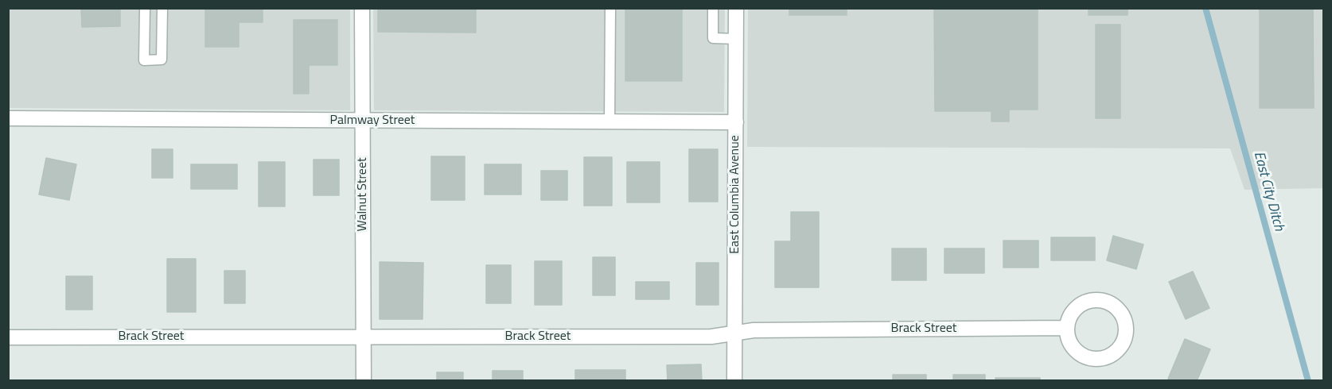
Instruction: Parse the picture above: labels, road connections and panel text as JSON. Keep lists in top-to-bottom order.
{
  "streets": {
    "street": [
      "Palmway Street",
      "Walnut Street",
      "East Columbia Avenue",
      "Brack Street"
    ]
  },
  "crossings": [
    ["Palmway Street", "Walnut Street"],
    ["Palmway Street", "East Columbia Avenue"],
    ["Walnut Street", "Brack Street"],
    ["East Columbia Avenue", "Brack Street"]
  ],
  "water": ["East City Ditch"]
}
